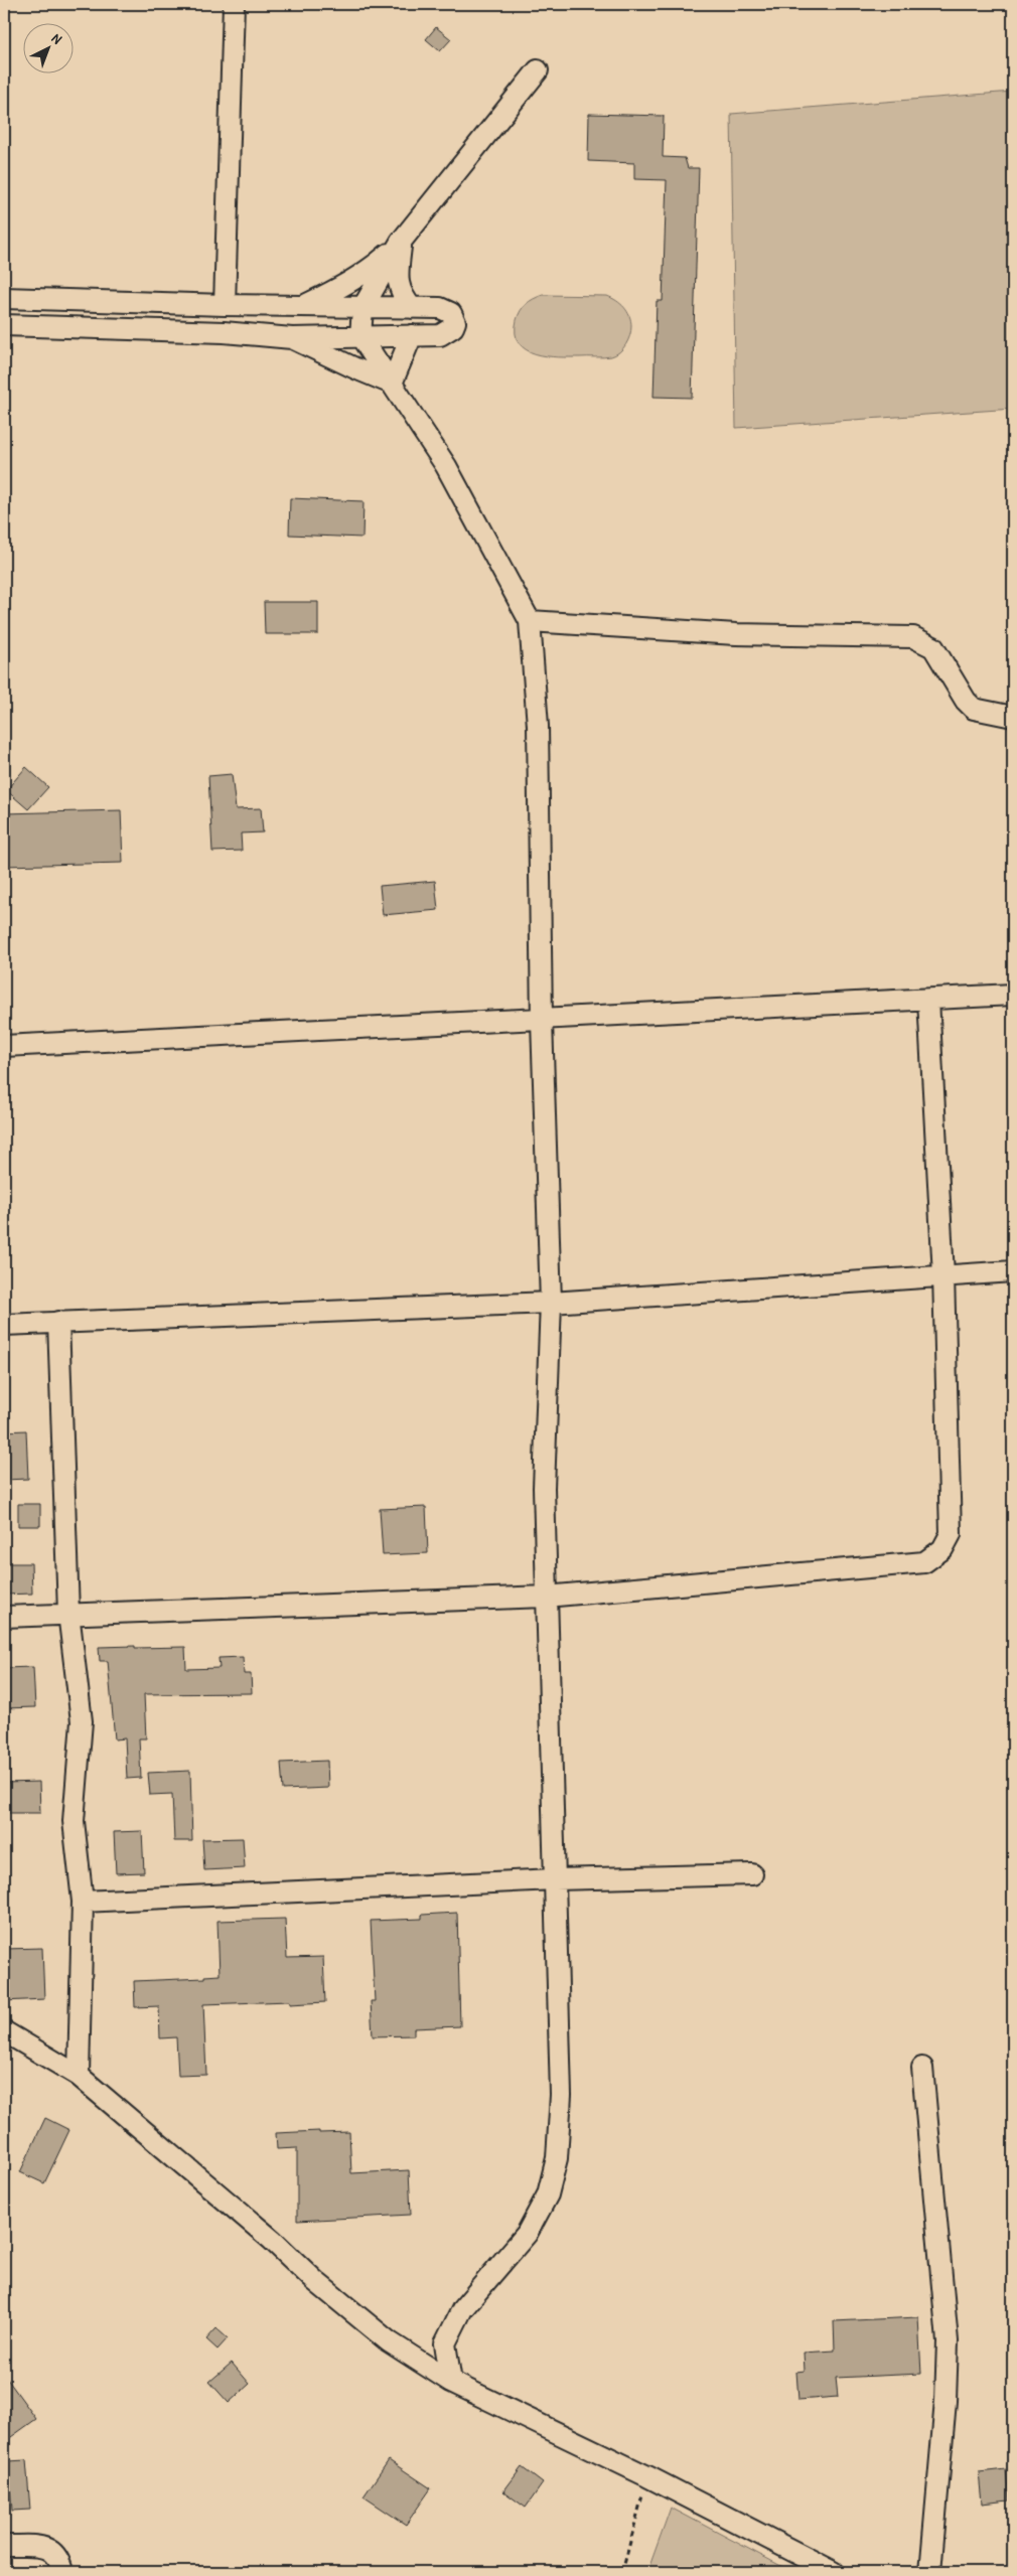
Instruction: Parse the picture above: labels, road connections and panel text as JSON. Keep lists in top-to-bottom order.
{
  "north": "top right"
}
